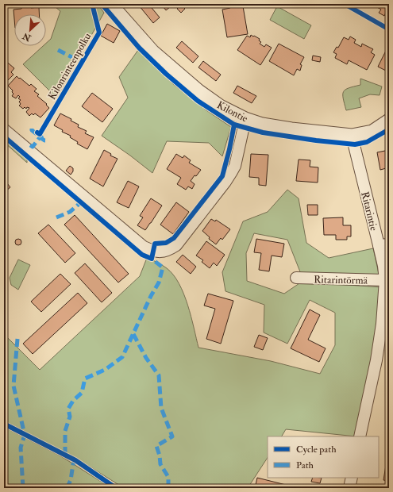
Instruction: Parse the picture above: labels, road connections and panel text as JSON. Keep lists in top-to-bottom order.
{
  "streets": {
    "street": ["Kilontie", "Ritarintie", "Ritarintörmä"],
    "cycle path": ["Kilonrinteenpolku"]
  },
  "crossings": [
    ["Kilontie", "Ritarintie"],
    ["Ritarintie", "Ritarintörmä"]
  ],
  "legend": ["Cycle path", "Path"],
  "north": "bottom left"
}
